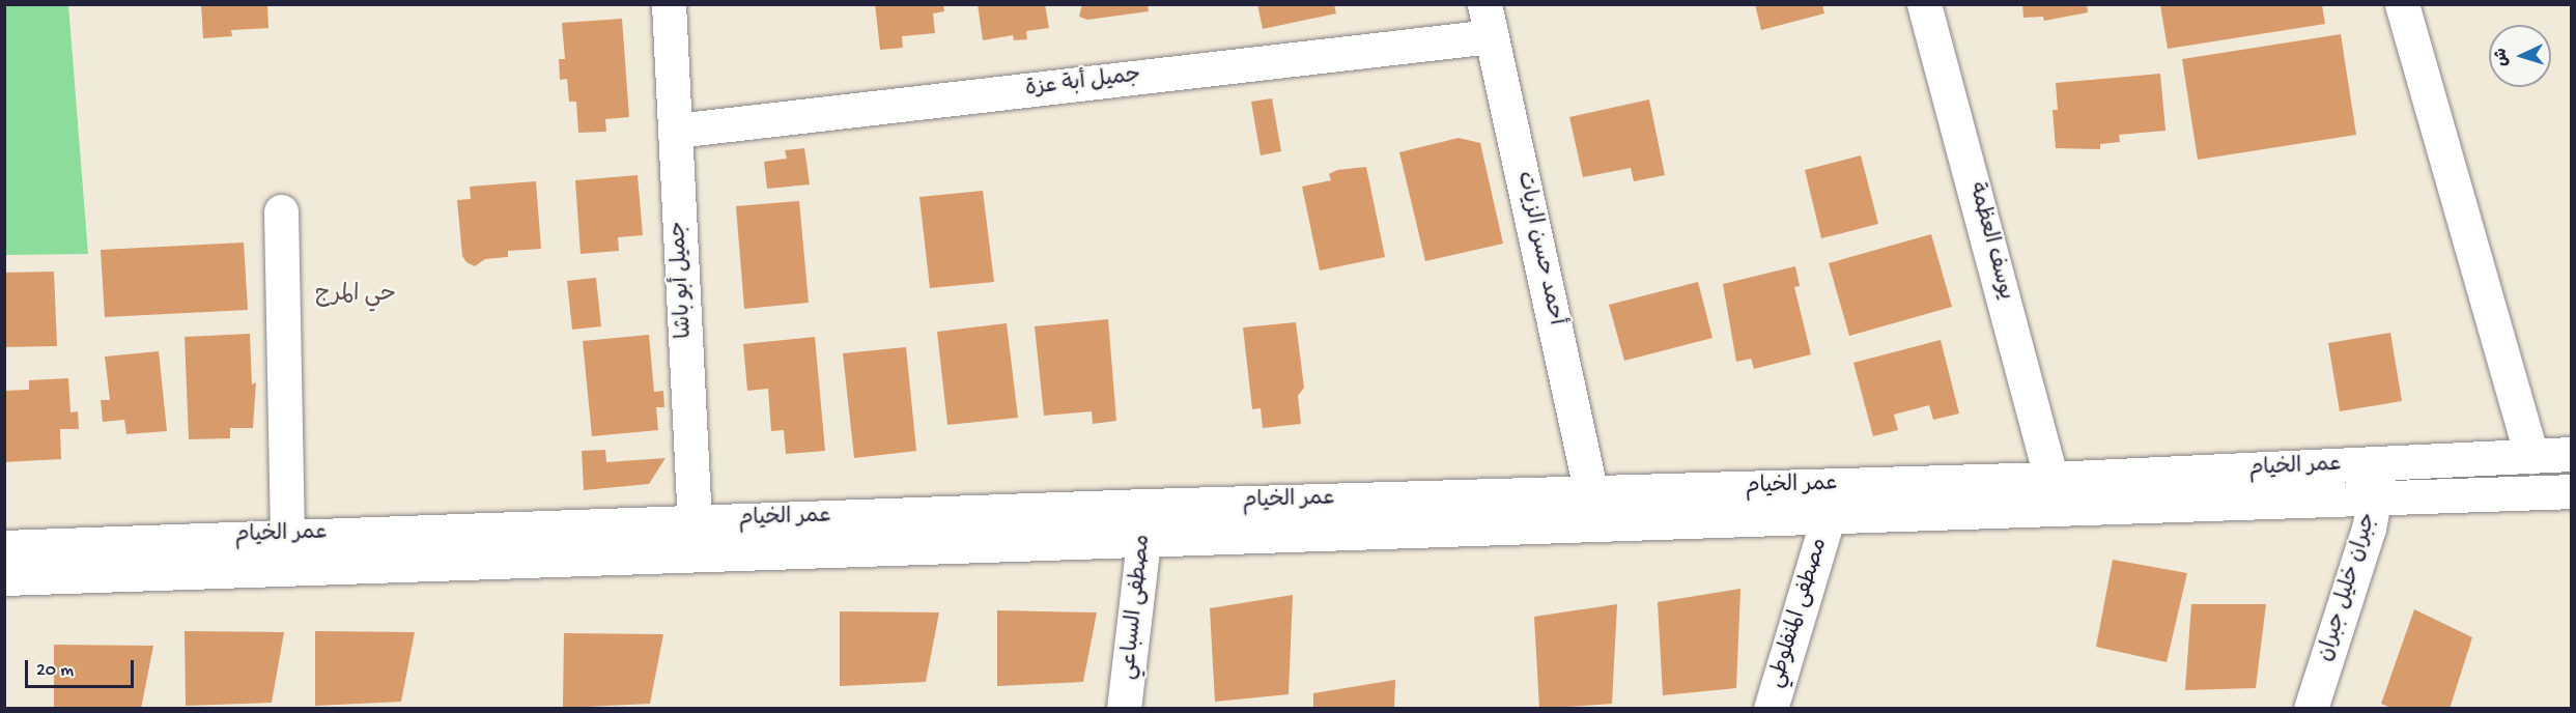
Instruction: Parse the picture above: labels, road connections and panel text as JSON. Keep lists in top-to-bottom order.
{
  "streets": {
    "street": [
      "جميل أبة عزة",
      "يوسف العظمة",
      "أحمد حسن الزيات",
      "جميل أبو باشا",
      "عمر الخيام",
      "جبران خليل جبران",
      "مصطفى السباعي",
      "مصطفى المنفلوطي"
    ]
  },
  "crossings": [
    ["جميل أبة عزة", "أحمد حسن الزيات"],
    ["جميل أبة عزة", "جميل أبو باشا"],
    ["يوسف العظمة", "عمر الخيام"],
    ["أحمد حسن الزيات", "عمر الخيام"],
    ["جميل أبو باشا", "عمر الخيام"],
    ["عمر الخيام", "جبران خليل جبران"],
    ["عمر الخيام", "مصطفى السباعي"],
    ["عمر الخيام", "مصطفى المنفلوطي"]
  ],
  "districts": ["حي المرج"],
  "scale_bar": "20 m",
  "north": "left"
}
